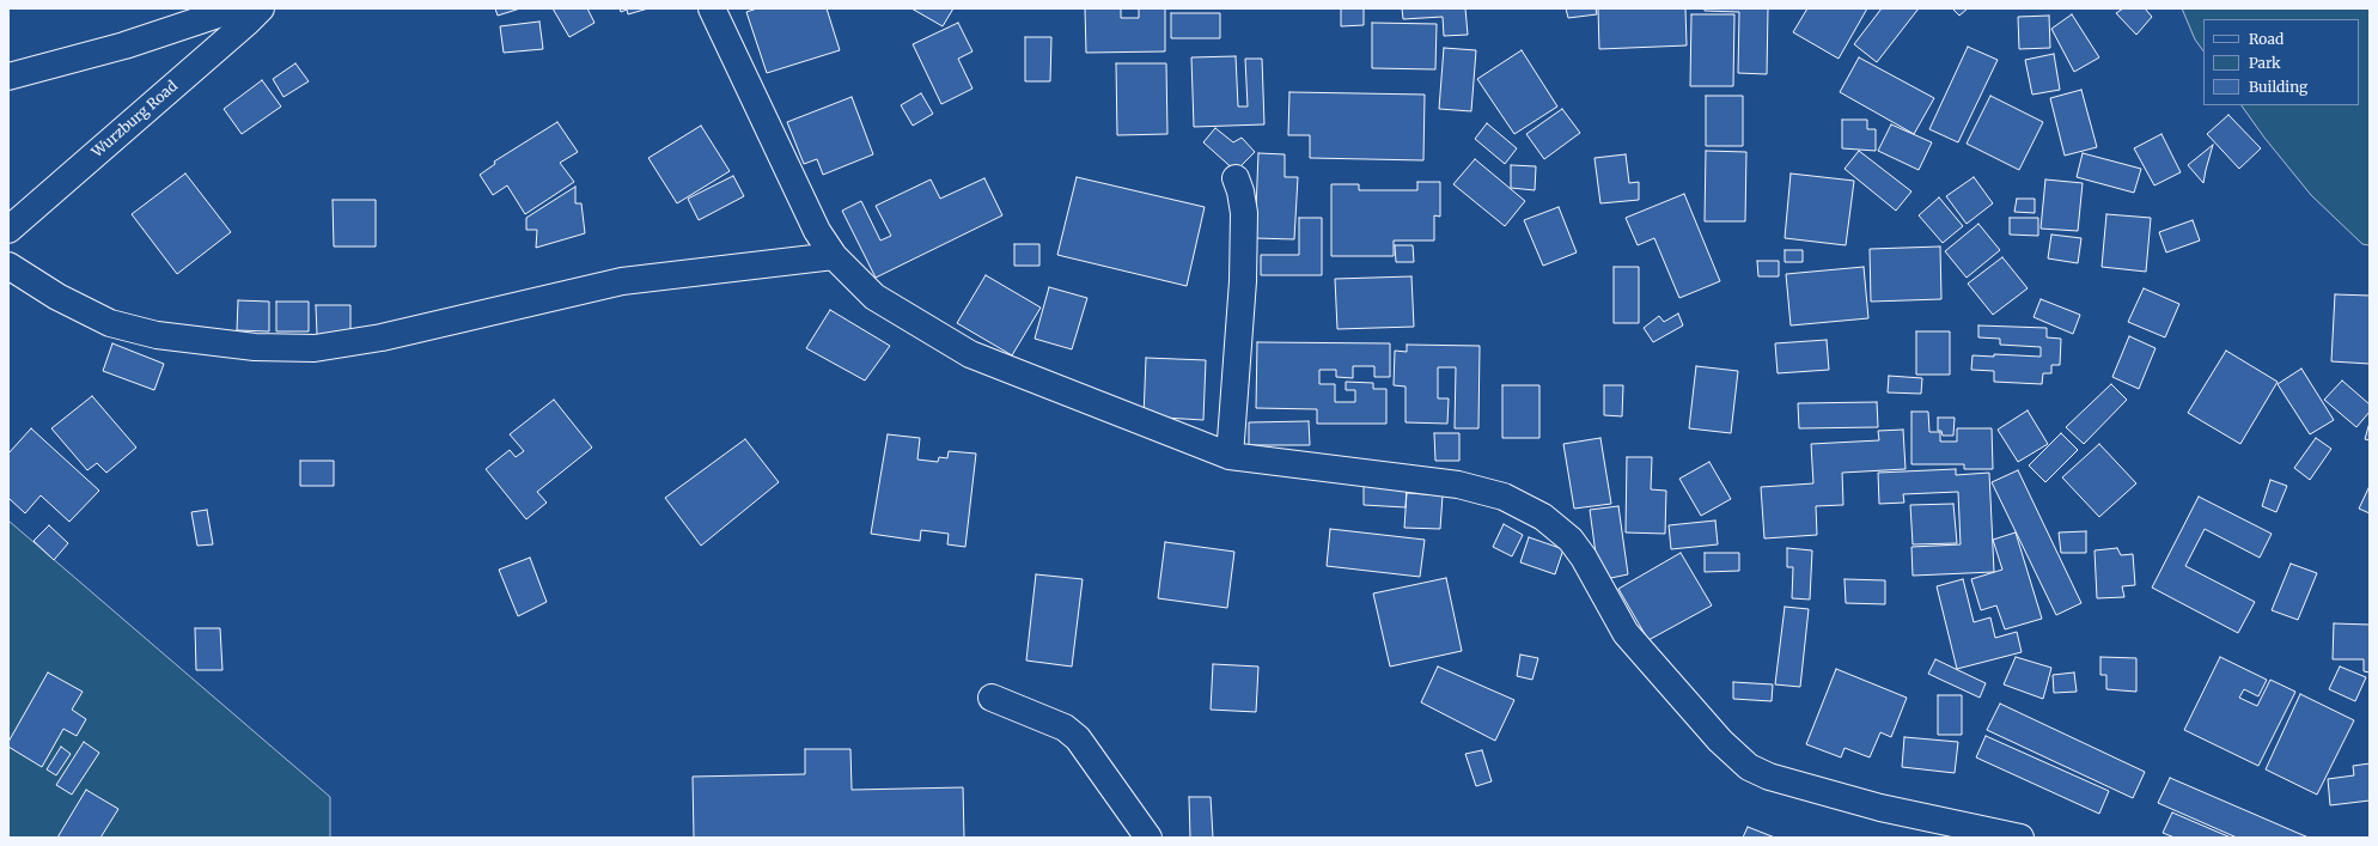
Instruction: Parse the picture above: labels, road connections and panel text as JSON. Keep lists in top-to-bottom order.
{
  "streets": {
    "street": ["Wurzburg Road"]
  },
  "legend": ["Road", "Park", "Building"]
}
